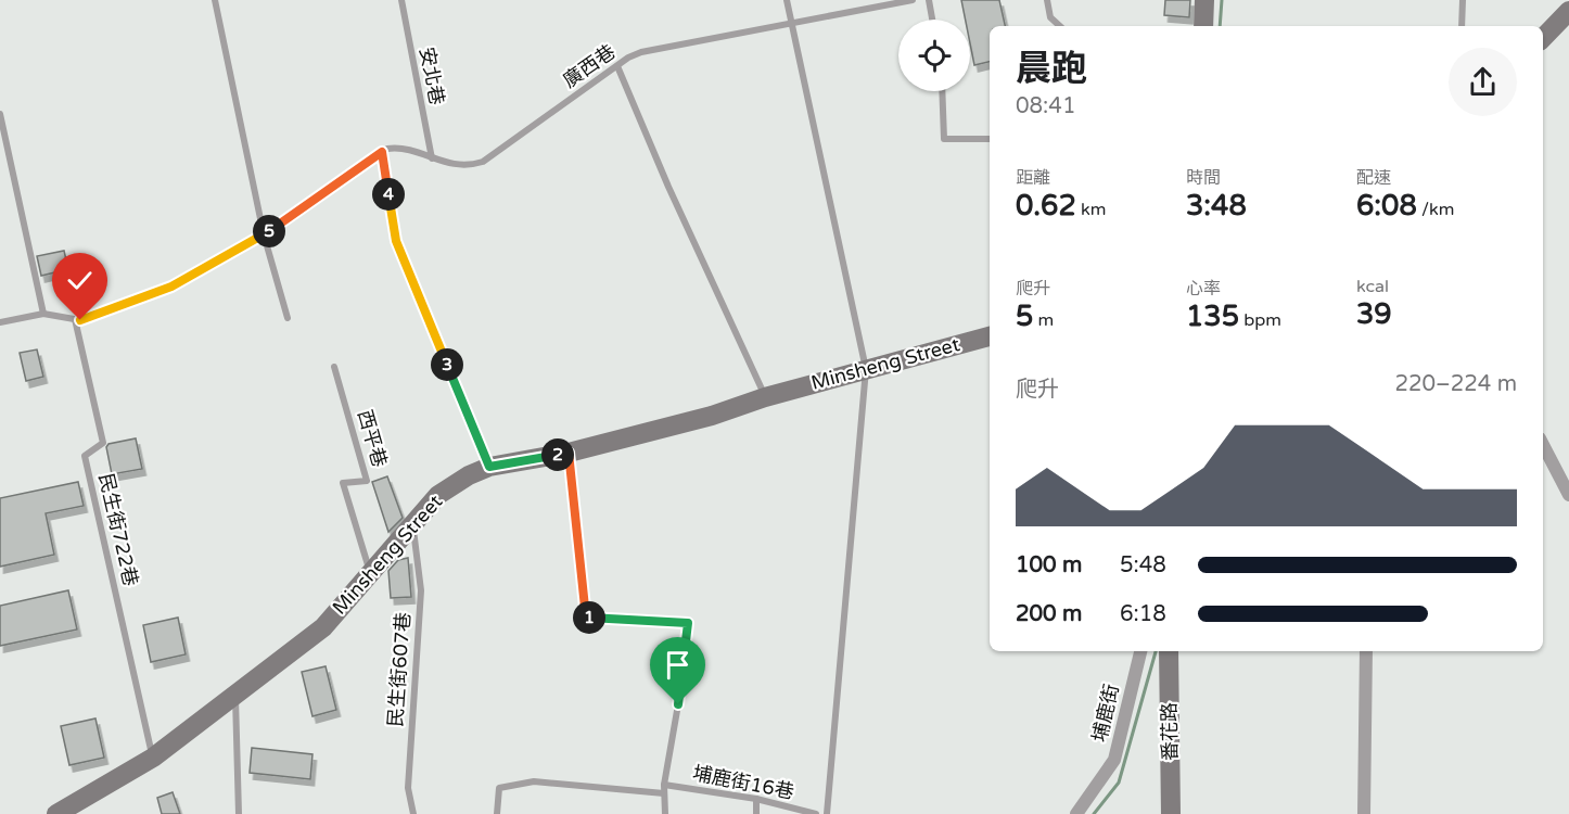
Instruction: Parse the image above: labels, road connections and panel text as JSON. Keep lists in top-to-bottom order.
{
  "streets": {
    "street": ["Minsheng Street", "埔鹿街", "番花路"],
    "lane": [
      "廣西巷",
      "安北巷",
      "西平巷",
      "民生街722巷",
      "民生街607巷",
      "埔鹿街16巷"
    ]
  },
  "crossings": [
    ["廣西巷", "安北巷"],
    ["Minsheng Street", "西平巷"],
    ["Minsheng Street", "民生街722巷"],
    ["Minsheng Street", "民生街607巷"]
  ],
  "page": {
    "heading": ["晨跑", "08:41"],
    "stats": [
      ["距離", "0.62 km"],
      ["時間", "3:48"],
      ["配速", "6:08 /km"],
      ["爬升", "5 m"],
      ["心率", "135 bpm"],
      ["kcal", "39"]
    ],
    "pins": [
      "4",
      "5",
      "3",
      "2",
      "1"
    ],
    "chart": ["爬升", "220–224 m"],
    "list": [
      {
        "name": "100 m",
        "note": "5:48"
      },
      {
        "name": "200 m",
        "note": "6:18"
      }
    ]
  }
}
